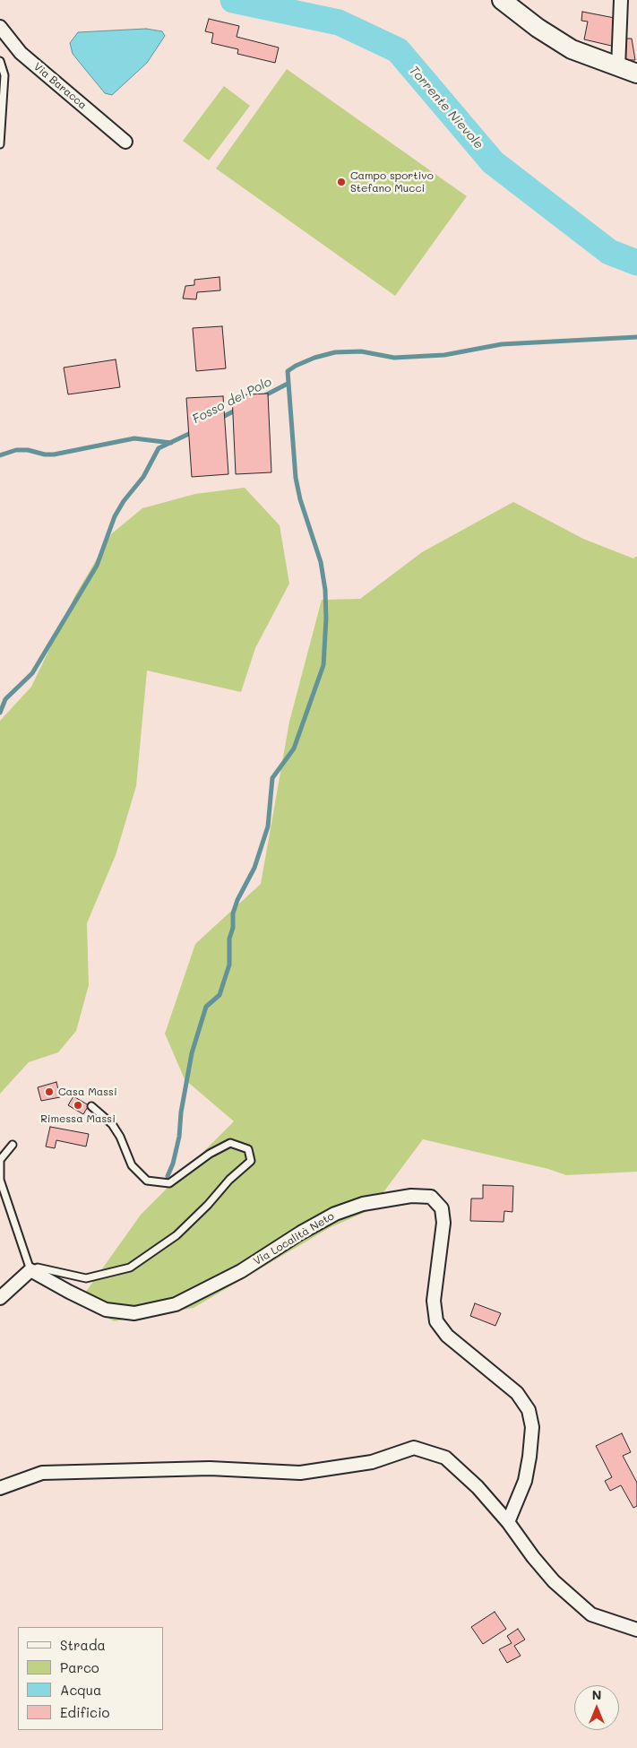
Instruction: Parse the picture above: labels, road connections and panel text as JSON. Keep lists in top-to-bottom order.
{
  "streets": {
    "street": ["Via Baracca", "Via Località Neto"]
  },
  "water": ["Torrente Nievole", "Fosso del Polo"],
  "places": ["Campo sportivo Stefano Mucci", "Casa Massi", "Rimessa Massi"],
  "legend": [
    "Strada",
    "Parco",
    "Acqua",
    "Edificio"
  ],
  "north": "top"
}
